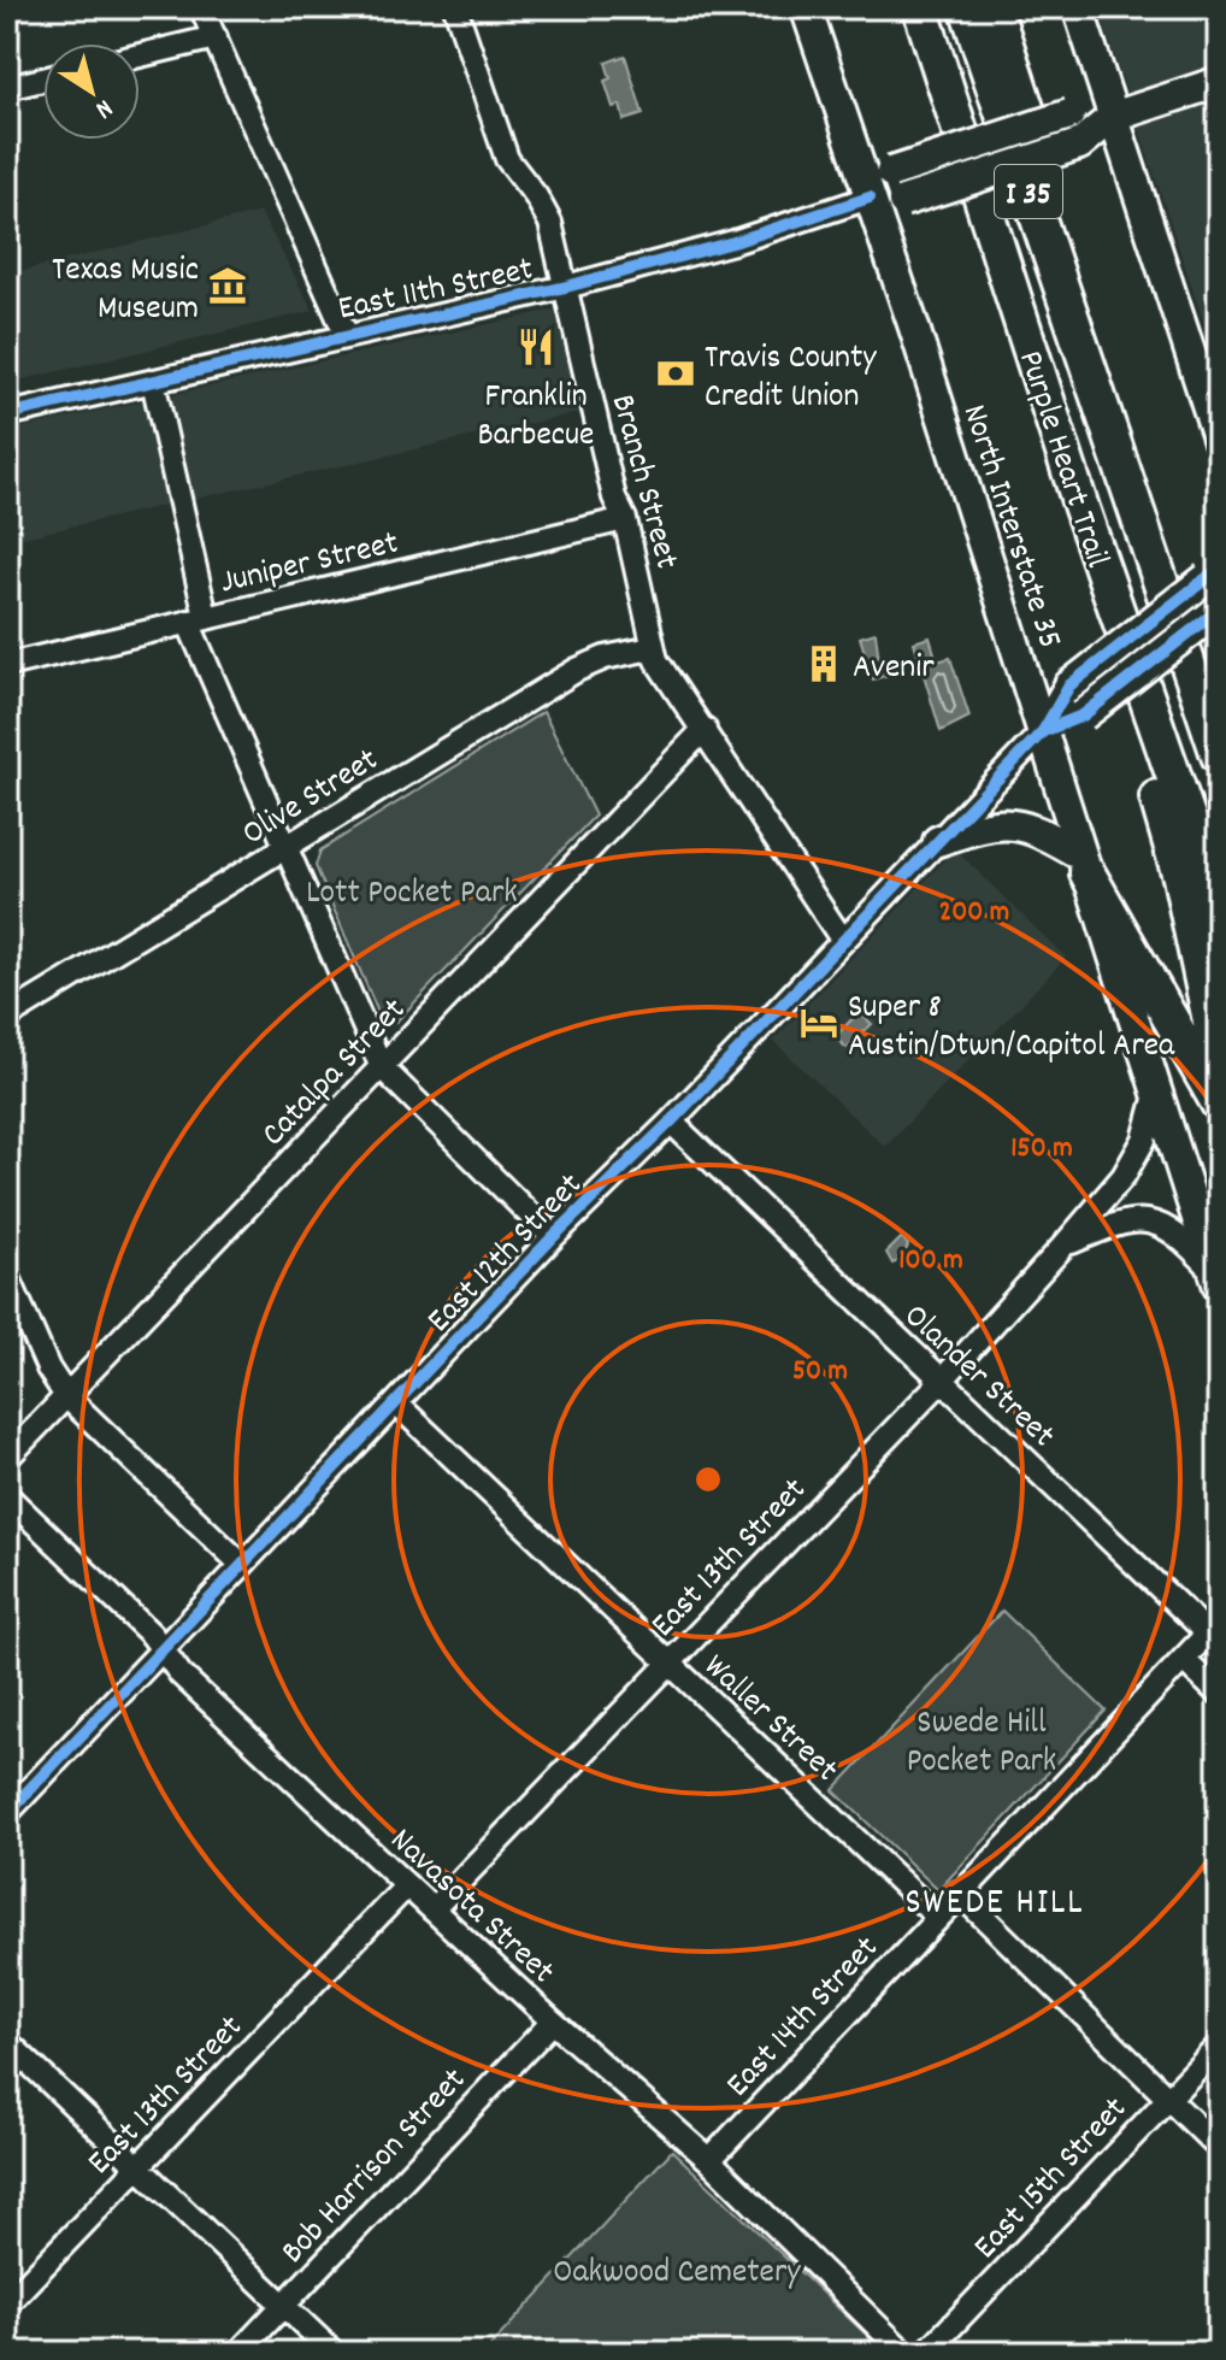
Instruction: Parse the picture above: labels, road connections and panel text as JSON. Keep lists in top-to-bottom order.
{
  "streets": {
    "highway": ["I 35", "Purple Heart Trail"],
    "main road": ["East 11th Street", "North Interstate 35", "East 12th Street"],
    "street": [
      "Branch Street",
      "Juniper Street",
      "Olive Street",
      "Catalpa Street",
      "Olander Street",
      "East 13th Street",
      "Waller Street",
      "Navasota Street",
      "East 14th Street",
      "Bob Harrison Street",
      "East 15th Street"
    ]
  },
  "crossings": [
    ["East 11th Street", "Branch Street"],
    ["East 11th Street", "North Interstate 35"],
    ["Branch Street", "Juniper Street"],
    ["Branch Street", "Olive Street"],
    ["Branch Street", "Catalpa Street"],
    ["Branch Street", "East 12th Street"],
    ["North Interstate 35", "East 12th Street"],
    ["North Interstate 35", "East 13th Street"],
    ["East 12th Street", "Olander Street"],
    ["East 12th Street", "Waller Street"],
    ["East 12th Street", "Navasota Street"],
    ["Olander Street", "East 13th Street"],
    ["Olander Street", "East 14th Street"],
    ["East 13th Street", "Waller Street"],
    ["East 13th Street", "Navasota Street"],
    ["Waller Street", "East 14th Street"],
    ["Navasota Street", "East 14th Street"],
    ["Navasota Street", "Bob Harrison Street"]
  ],
  "districts": ["SWEDE HILL"],
  "parks": ["Lott Pocket Park", "Swede Hill Pocket Park", "Oakwood Cemetery"],
  "places": {
    "museum": ["Texas Music Museum"],
    "restaurant": ["Franklin Barbecue"],
    "bank": ["Travis County Credit Union"],
    "building": ["Avenir"],
    "hotel": ["Super 8 Austin/Dtwn/Capitol Area"]
  },
  "north": "bottom right",
  "rings": [
    "200 m",
    "150 m",
    "100 m",
    "50 m"
  ]
}
